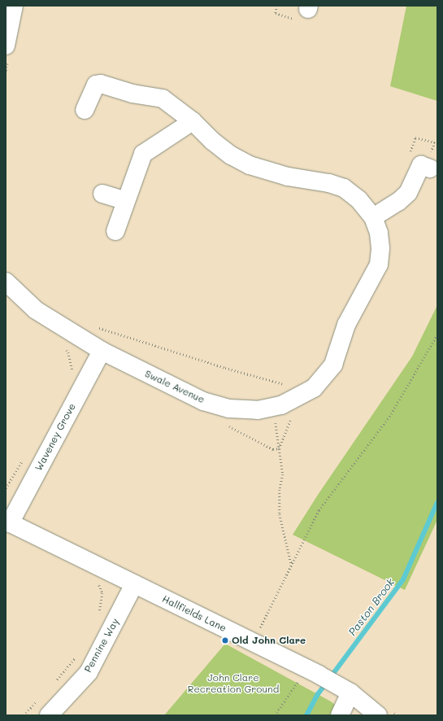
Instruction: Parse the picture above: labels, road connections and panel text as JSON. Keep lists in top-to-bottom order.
{
  "streets": {
    "street": [
      "Swale Avenue",
      "Waveney Grove",
      "Hallfields Lane",
      "Pennine Way"
    ]
  },
  "crossings": [
    ["Swale Avenue", "Waveney Grove"],
    ["Waveney Grove", "Hallfields Lane"],
    ["Hallfields Lane", "Pennine Way"]
  ],
  "water": ["Paston Brook"],
  "parks": ["John Clare Recreation Ground"],
  "places": ["Old John Clare"]
}
